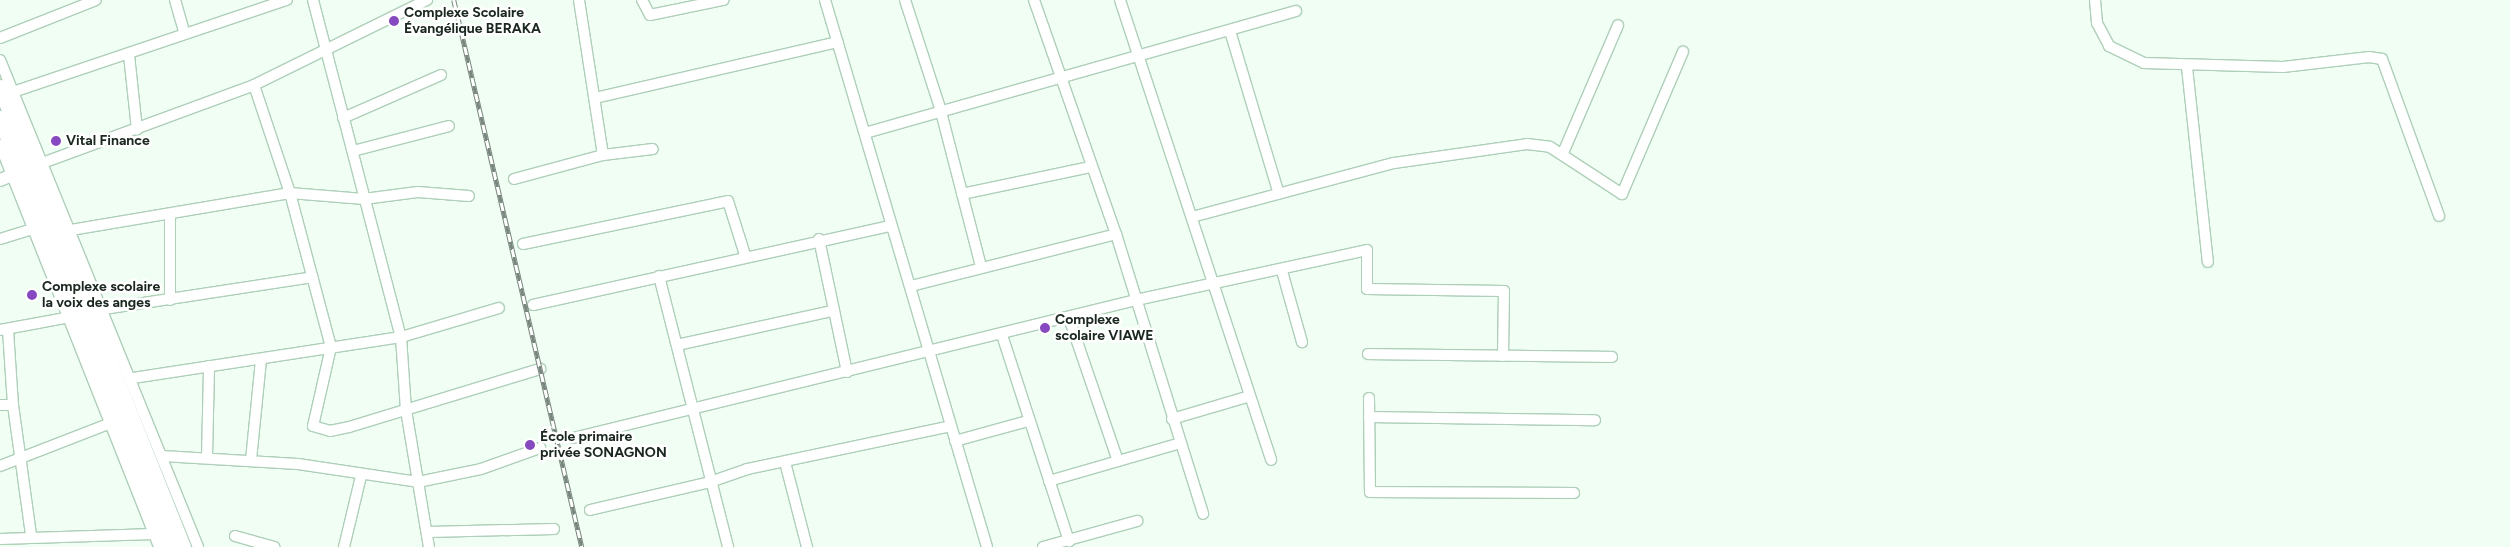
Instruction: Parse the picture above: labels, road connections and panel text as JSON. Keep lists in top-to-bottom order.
{
  "places": [
    "Complexe Scolaire Évangélique BERAKA",
    "Vital Finance",
    "Complexe scolaire la voix des anges",
    "Complexe scolaire VIAWE",
    "École primaire privée SONAGNON"
  ]
}
